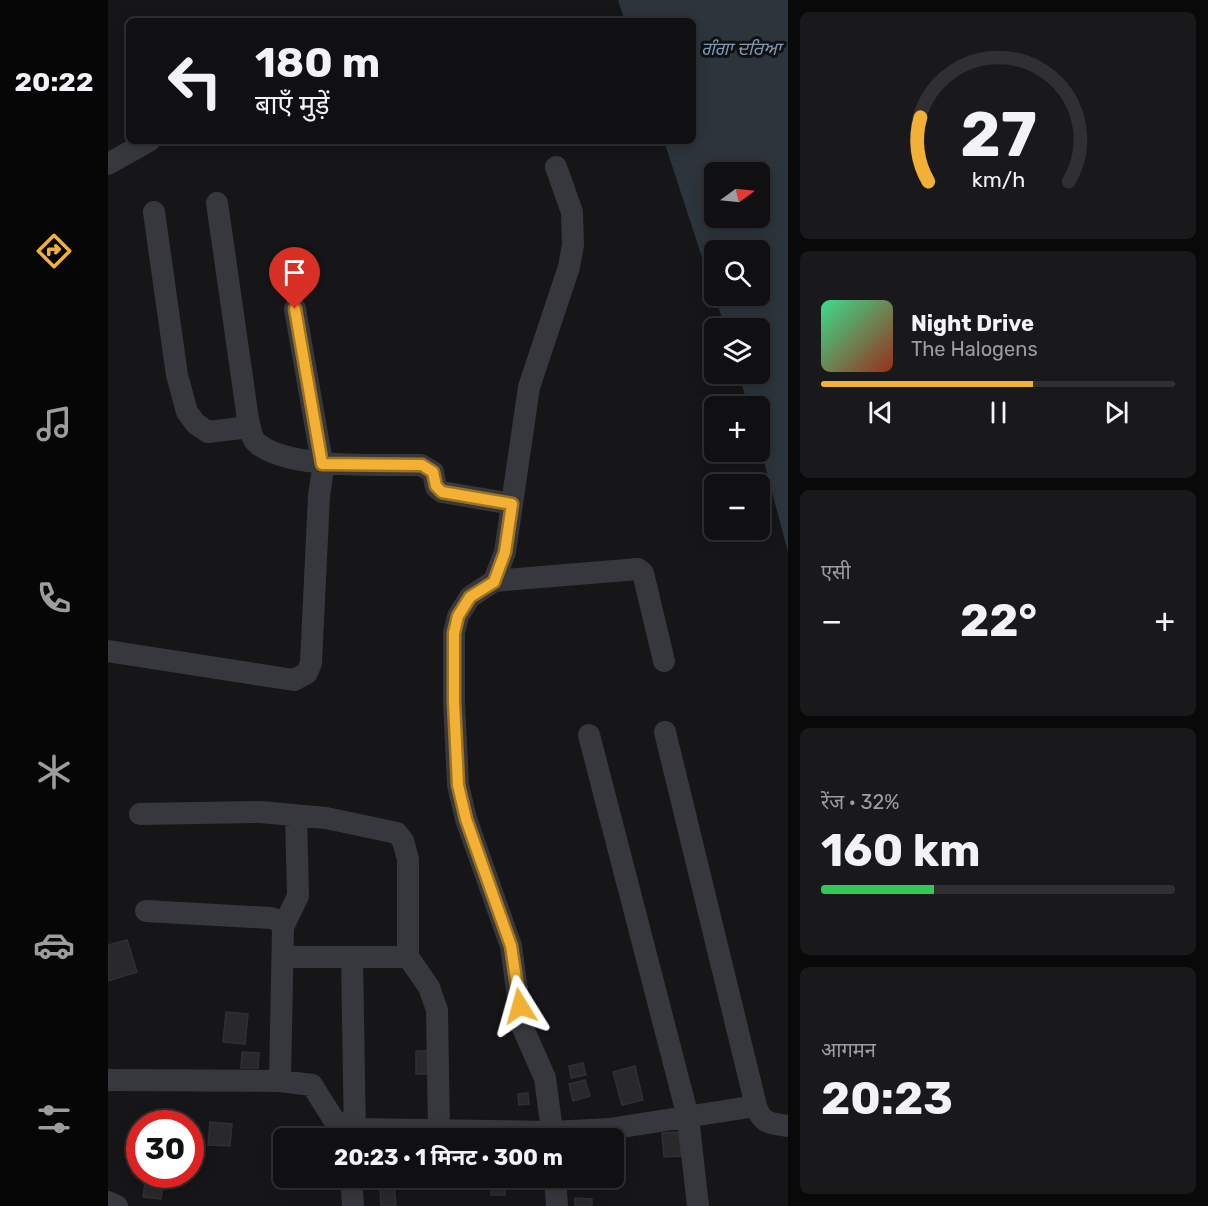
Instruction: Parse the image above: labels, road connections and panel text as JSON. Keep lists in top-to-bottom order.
{
  "water": ["ਗੰਗਾ ਦਰਿਆ"],
  "north": "right",
  "page": {
    "tabs": "20:22",
    "turn": ["180 m", "बाएँ मुड़ें"],
    "map_buttons": ["+", "−"],
    "song": ["Night Drive", "The Halogens"],
    "tile": [
      "एसी",
      ["रेंज · 32%", "160 km"],
      ["आगमन", "20:23"]
    ],
    "heat": ["−", "22°", "+"],
    "limit": "30",
    "trip": "20:23 · 1 मिनट · 300 m",
    "gauge": ["27", "km/h"]
  }
}
